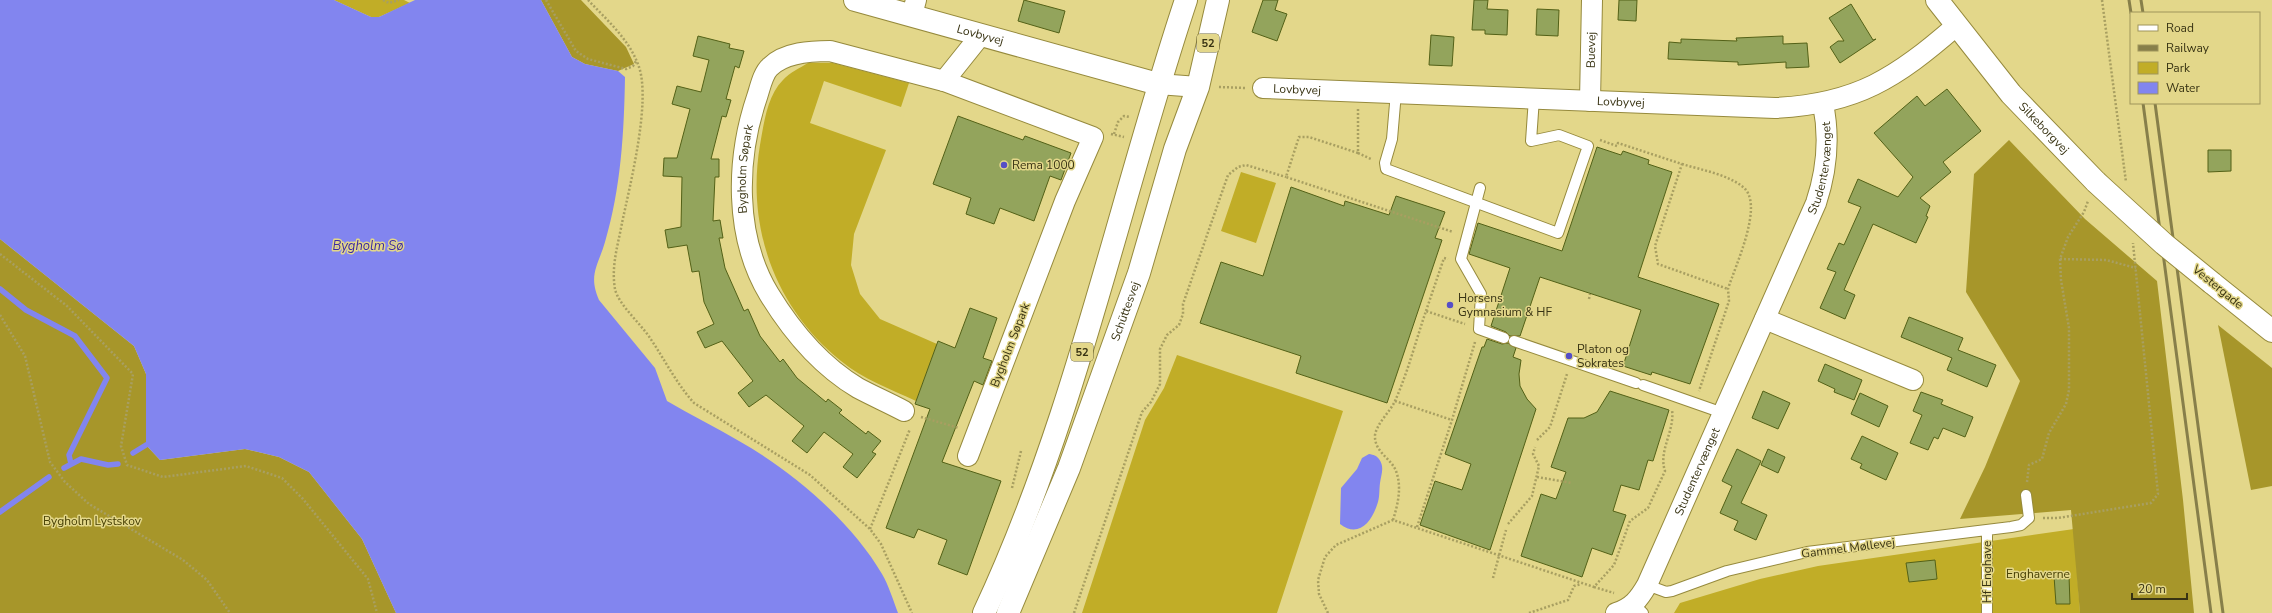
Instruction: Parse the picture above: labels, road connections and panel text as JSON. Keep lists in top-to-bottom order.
{
  "streets": {
    "main road": [
      "Lovbyvej",
      "52",
      "Silkeborgvej",
      "Vestergade",
      "Schüttesvej"
    ],
    "street": ["Buevej", "Studentervænget", "Bygholm Søpark"],
    "lane": ["Gammel Møllevej", "Hf Enghave"]
  },
  "crossings": [
    ["Lovbyvej", "52"],
    ["Lovbyvej", "Buevej"],
    ["Lovbyvej", "Silkeborgvej"],
    ["Lovbyvej", "Studentervænget"],
    ["Lovbyvej", "Schüttesvej"],
    ["Silkeborgvej", "Vestergade"],
    ["Studentervænget", "Gammel Møllevej"],
    ["Gammel Møllevej", "Hf Enghave"]
  ],
  "water": ["Bygholm Sø"],
  "parks": ["Bygholm Lystskov", "Enghaverne"],
  "places": ["Rema 1000", "Horsens Gymnasium & HF", "Platon og Sokrates"],
  "legend": [
    "Road",
    "Railway",
    "Park",
    "Water"
  ],
  "scale_bar": "20 m"
}
